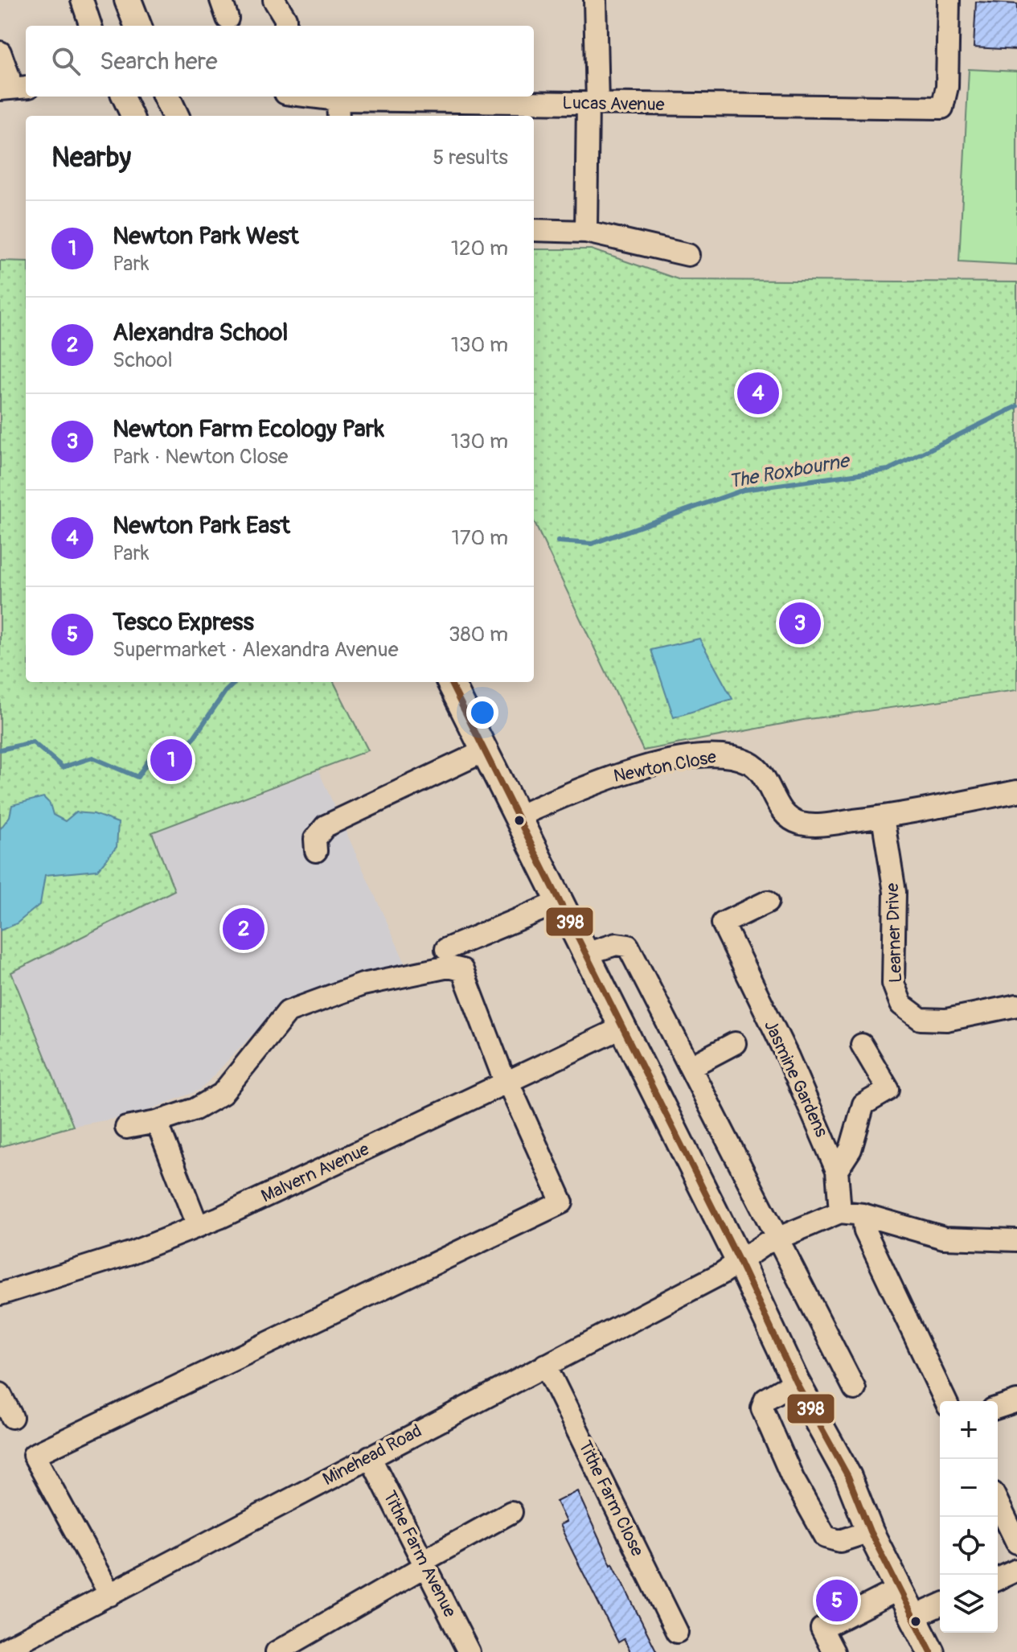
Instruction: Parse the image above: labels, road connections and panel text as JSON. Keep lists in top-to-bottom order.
{
  "streets": {
    "street": [
      "Lucas Avenue",
      "Newton Close",
      "Learner Drive",
      "Jasmine Gardens",
      "Malvern Avenue",
      "Minehead Road",
      "Tithe Farm Close",
      "Tithe Farm Avenue"
    ]
  },
  "crossings": [
    ["Newton Close", "Learner Drive"],
    ["Jasmine Gardens", "Minehead Road"],
    ["Minehead Road", "Tithe Farm Close"],
    ["Minehead Road", "Tithe Farm Avenue"]
  ],
  "water": ["The Roxbourne"],
  "lines": ["transit line 398"],
  "page": {
    "search": "Search here",
    "heading": ["Nearby", "5 results"],
    "list": [
      {
        "mark": "1",
        "name": "Newton Park West",
        "note": "Park",
        "value": "120 m"
      },
      {
        "mark": "2",
        "name": "Alexandra School",
        "note": "School",
        "value": "130 m"
      },
      {
        "mark": "3",
        "name": "Newton Farm Ecology Park",
        "note": "Park · Newton Close",
        "value": "130 m"
      },
      {
        "mark": "4",
        "name": "Newton Park East",
        "note": "Park",
        "value": "170 m"
      },
      {
        "mark": "5",
        "name": "Tesco Express",
        "note": "Supermarket · Alexandra Avenue",
        "value": "380 m"
      }
    ],
    "pins": [
      "4",
      "3",
      "1",
      "2",
      "5"
    ],
    "map_buttons": ["+", "−"]
  }
}
